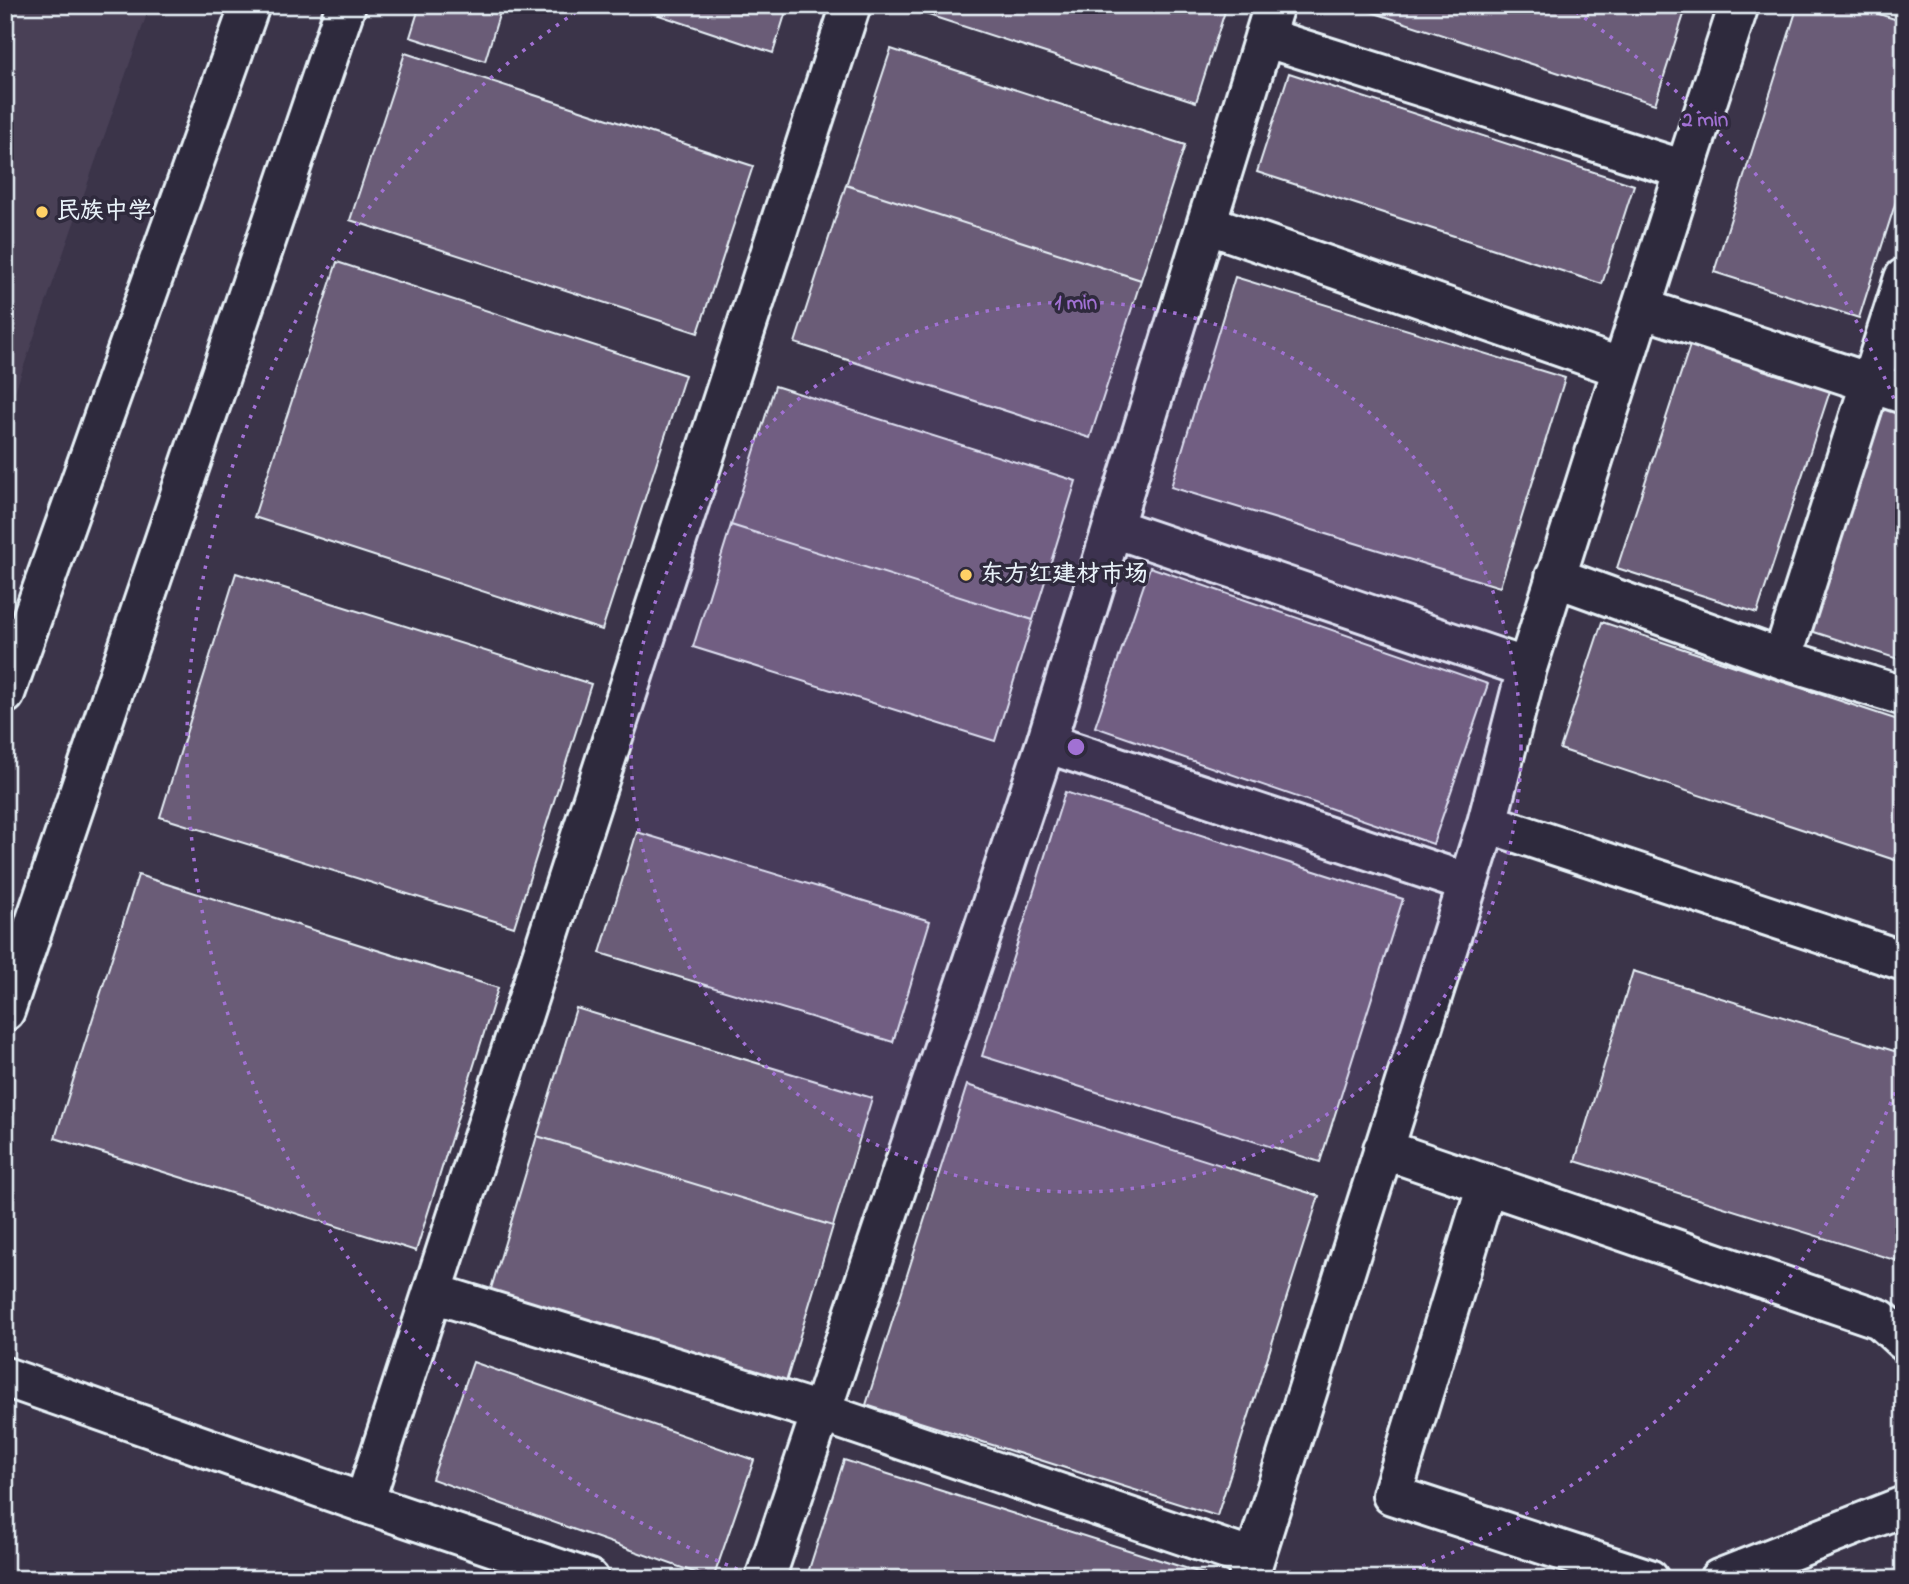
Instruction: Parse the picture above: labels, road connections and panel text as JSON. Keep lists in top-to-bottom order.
{
  "places": ["民族中学", "东方红建材市场"],
  "rings": ["2 min", "1 min"]
}
